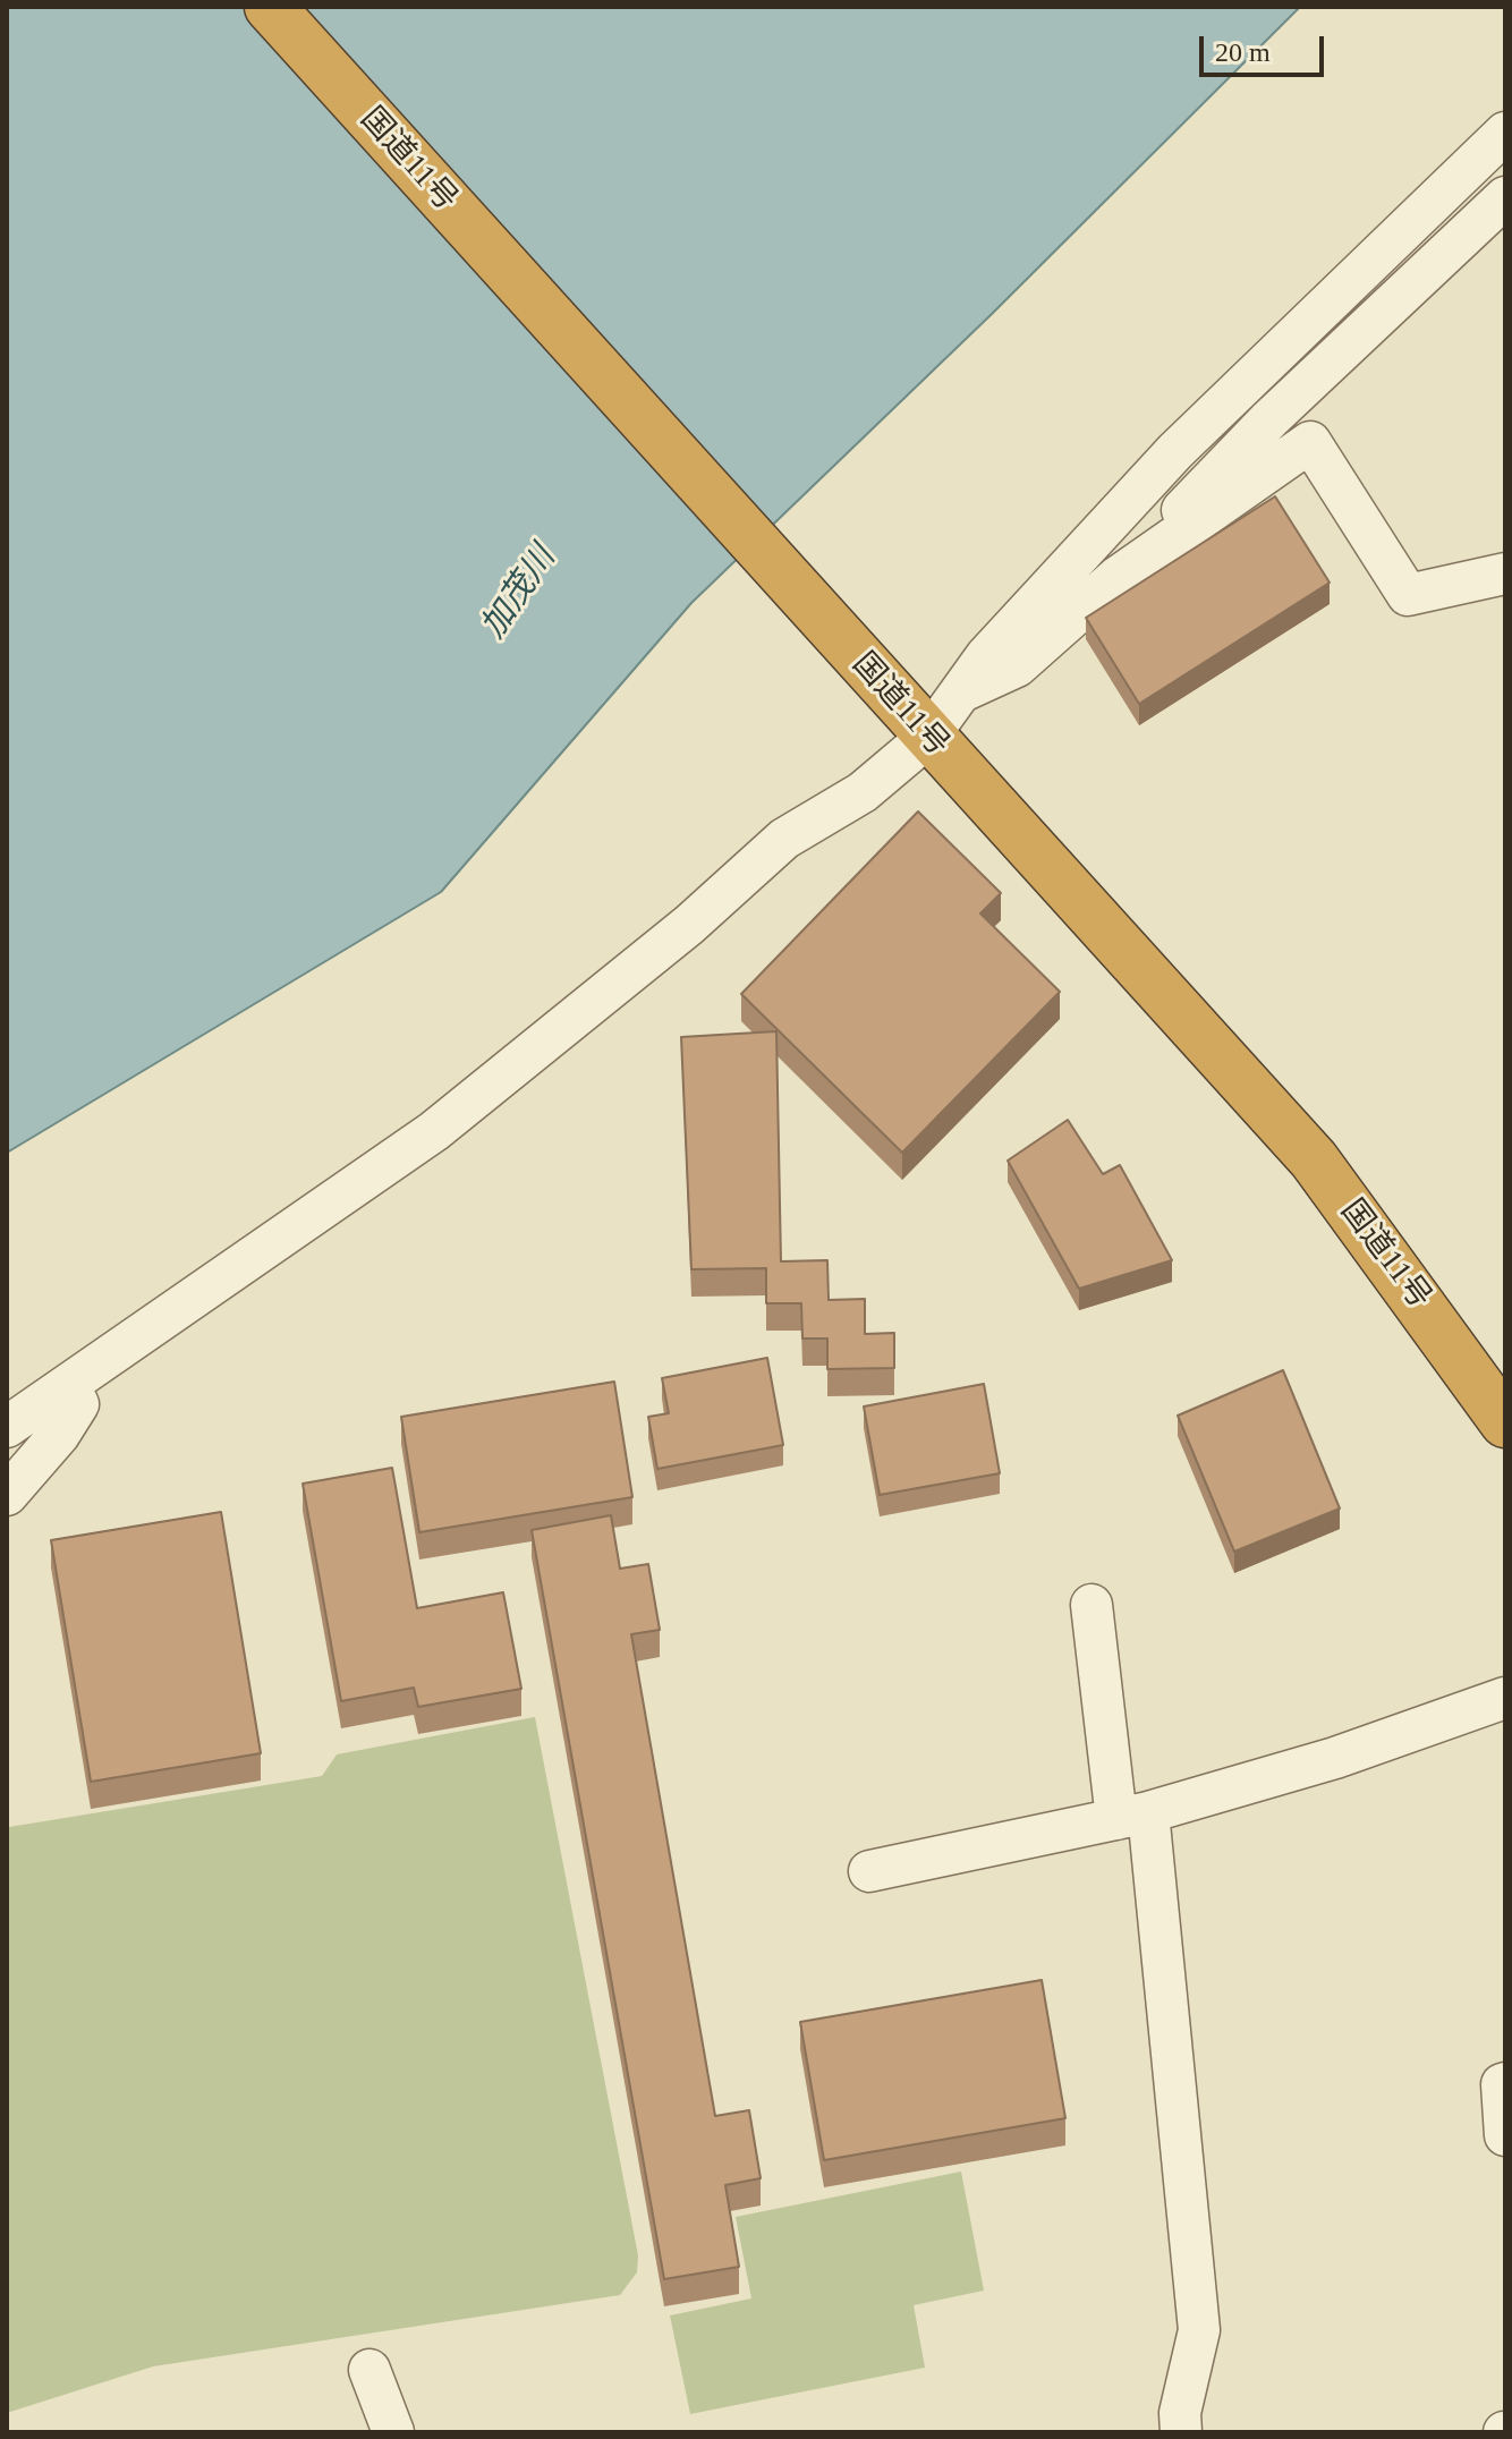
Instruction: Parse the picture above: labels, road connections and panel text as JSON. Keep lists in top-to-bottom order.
{
  "streets": {
    "highway": ["国道11号"]
  },
  "water": ["加茂川"],
  "scale_bar": "20 m"
}
